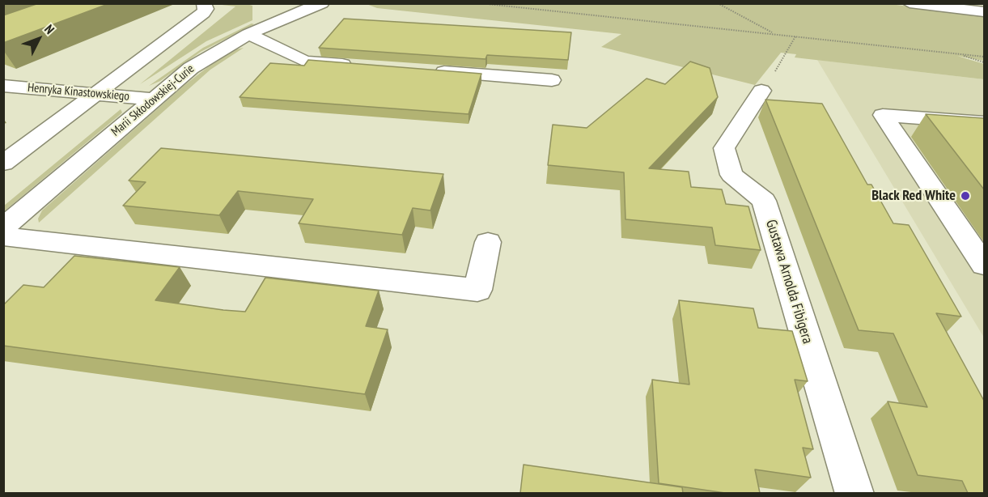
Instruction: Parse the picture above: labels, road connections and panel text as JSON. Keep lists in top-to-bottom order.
{
  "streets": {
    "street": ["Henryka Kinastowskiego", "Marii Skłodowskiej-Curie", "Gustawa Arnolda Fibigera"]
  },
  "crossings": [
    ["Henryka Kinastowskiego", "Marii Skłodowskiej-Curie"]
  ],
  "places": ["Black Red White"],
  "north": "top right"
}
